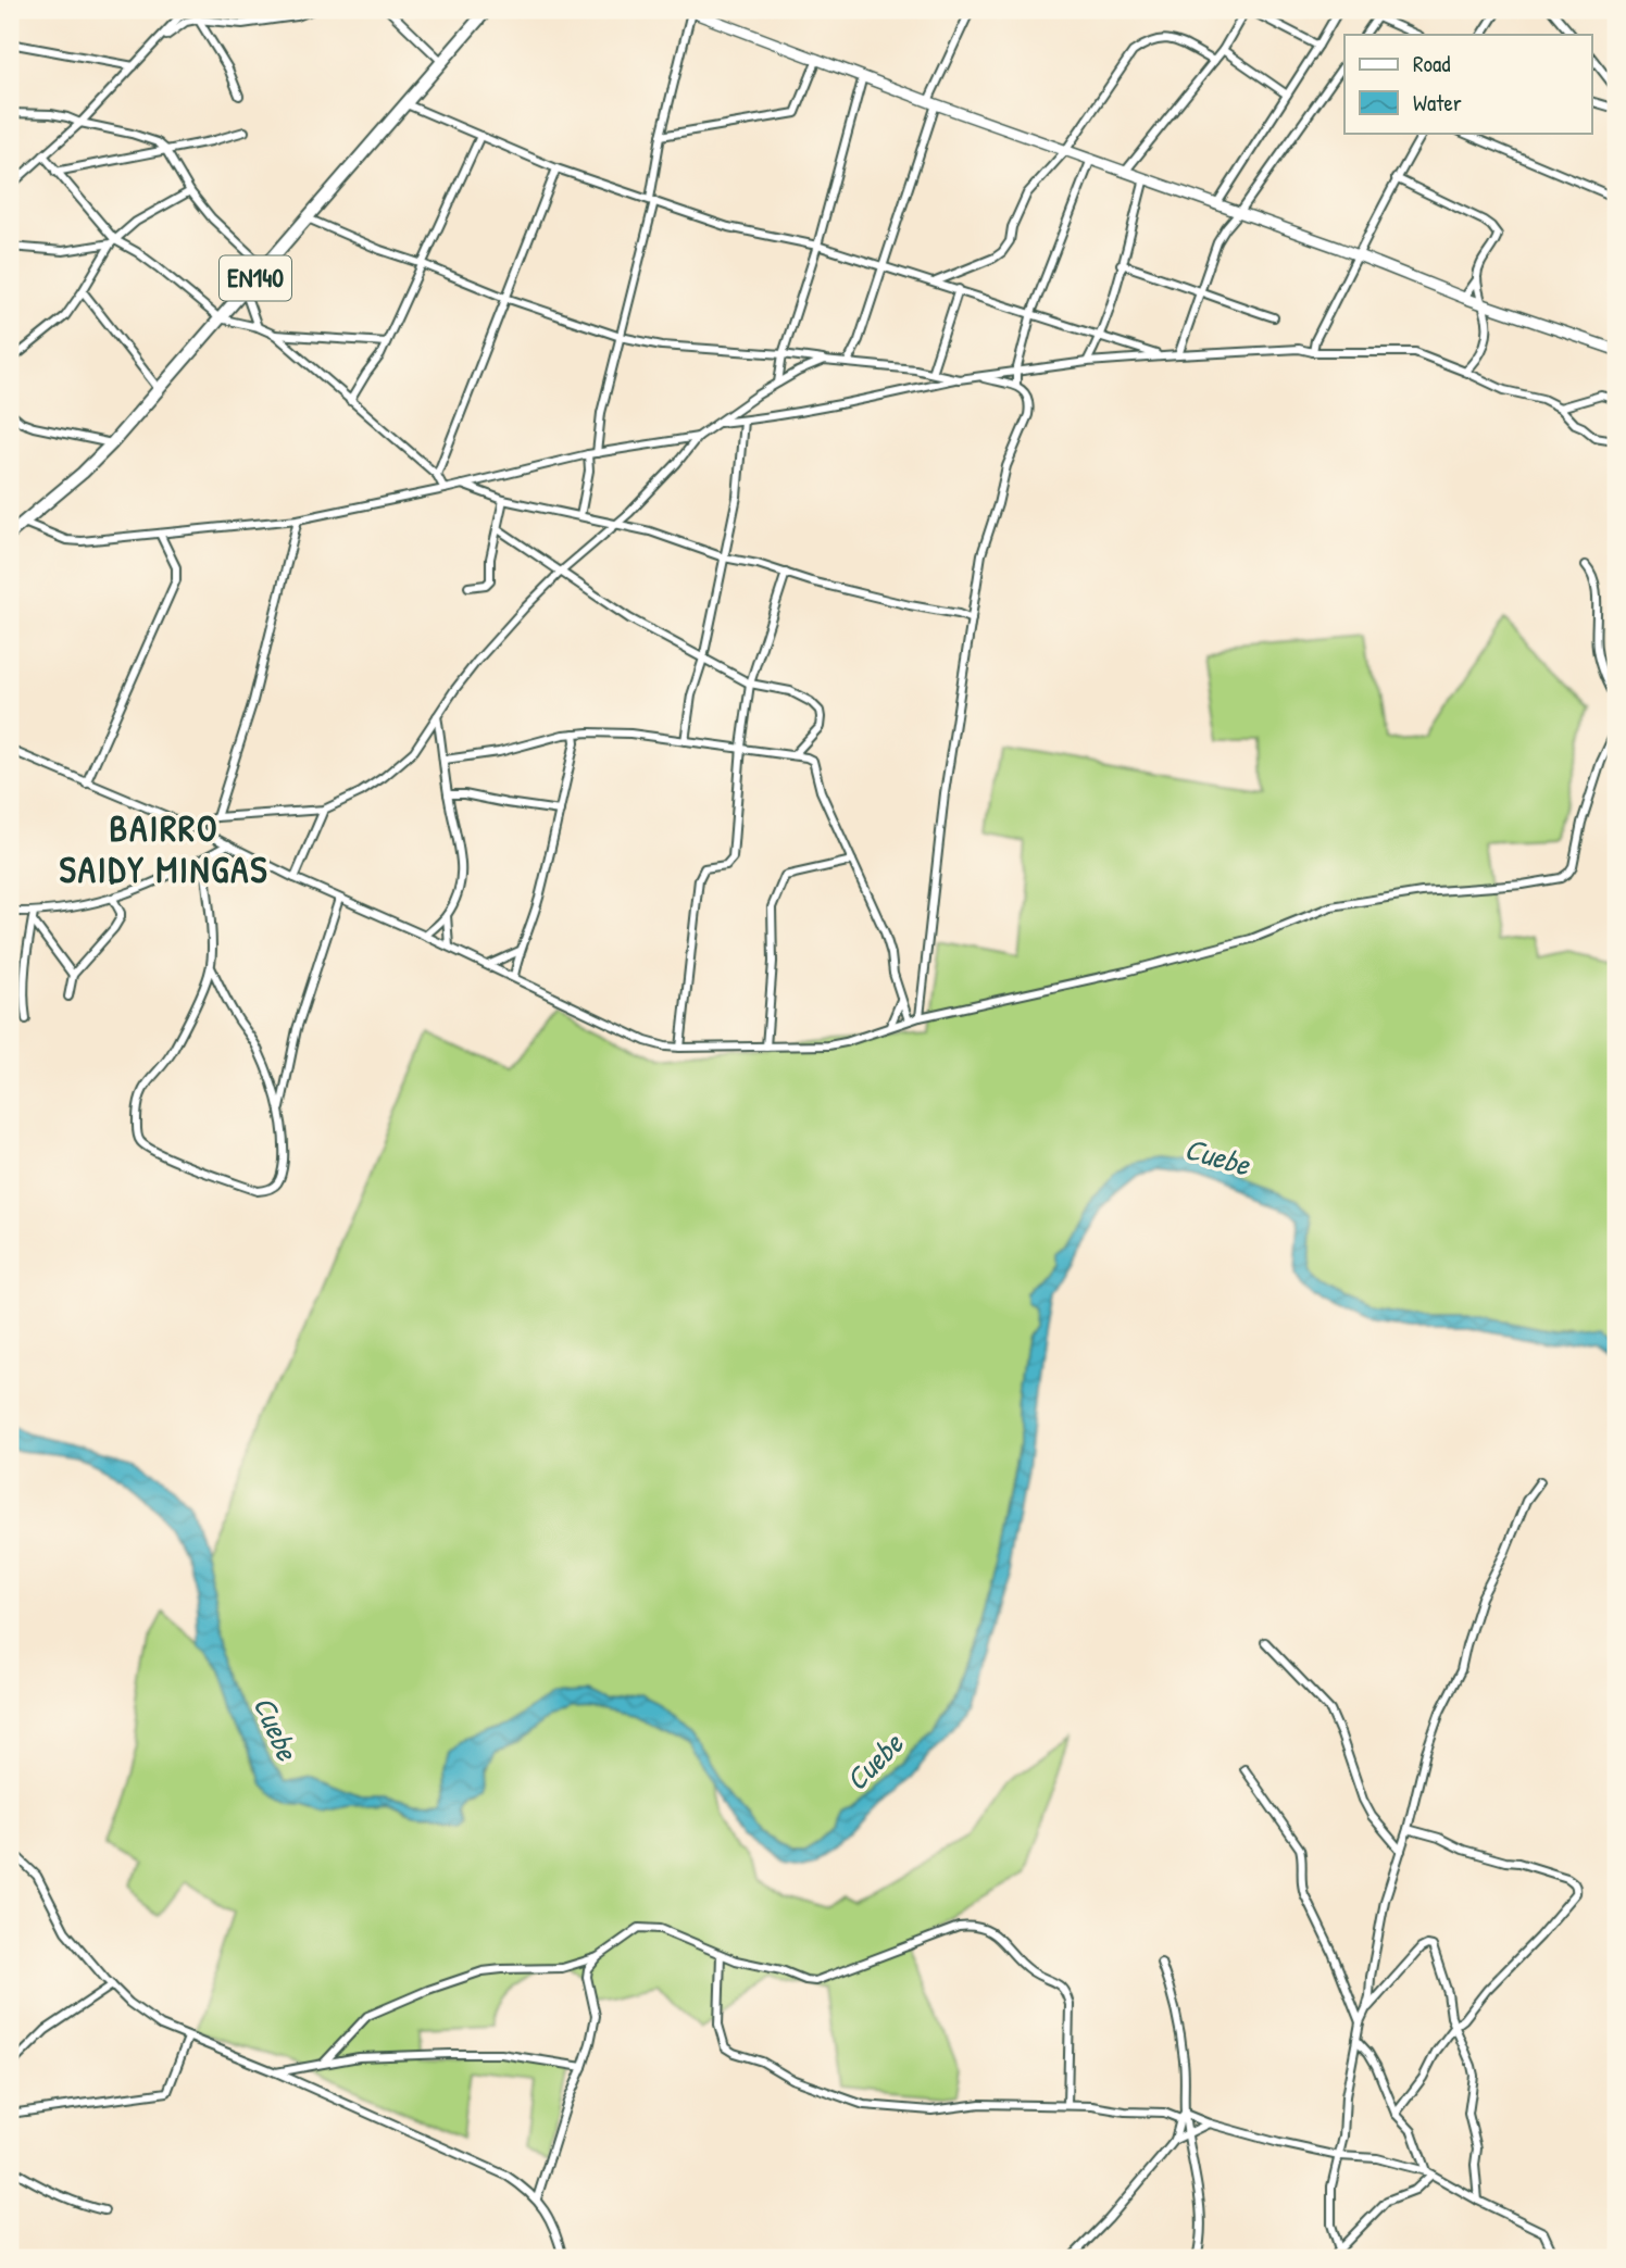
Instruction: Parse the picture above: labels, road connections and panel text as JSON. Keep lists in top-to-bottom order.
{
  "streets": {
    "main road": ["EN140"]
  },
  "districts": ["BAIRRO SAIDY MINGAS"],
  "water": ["Cuebe"],
  "legend": ["Road", "Water"]
}
